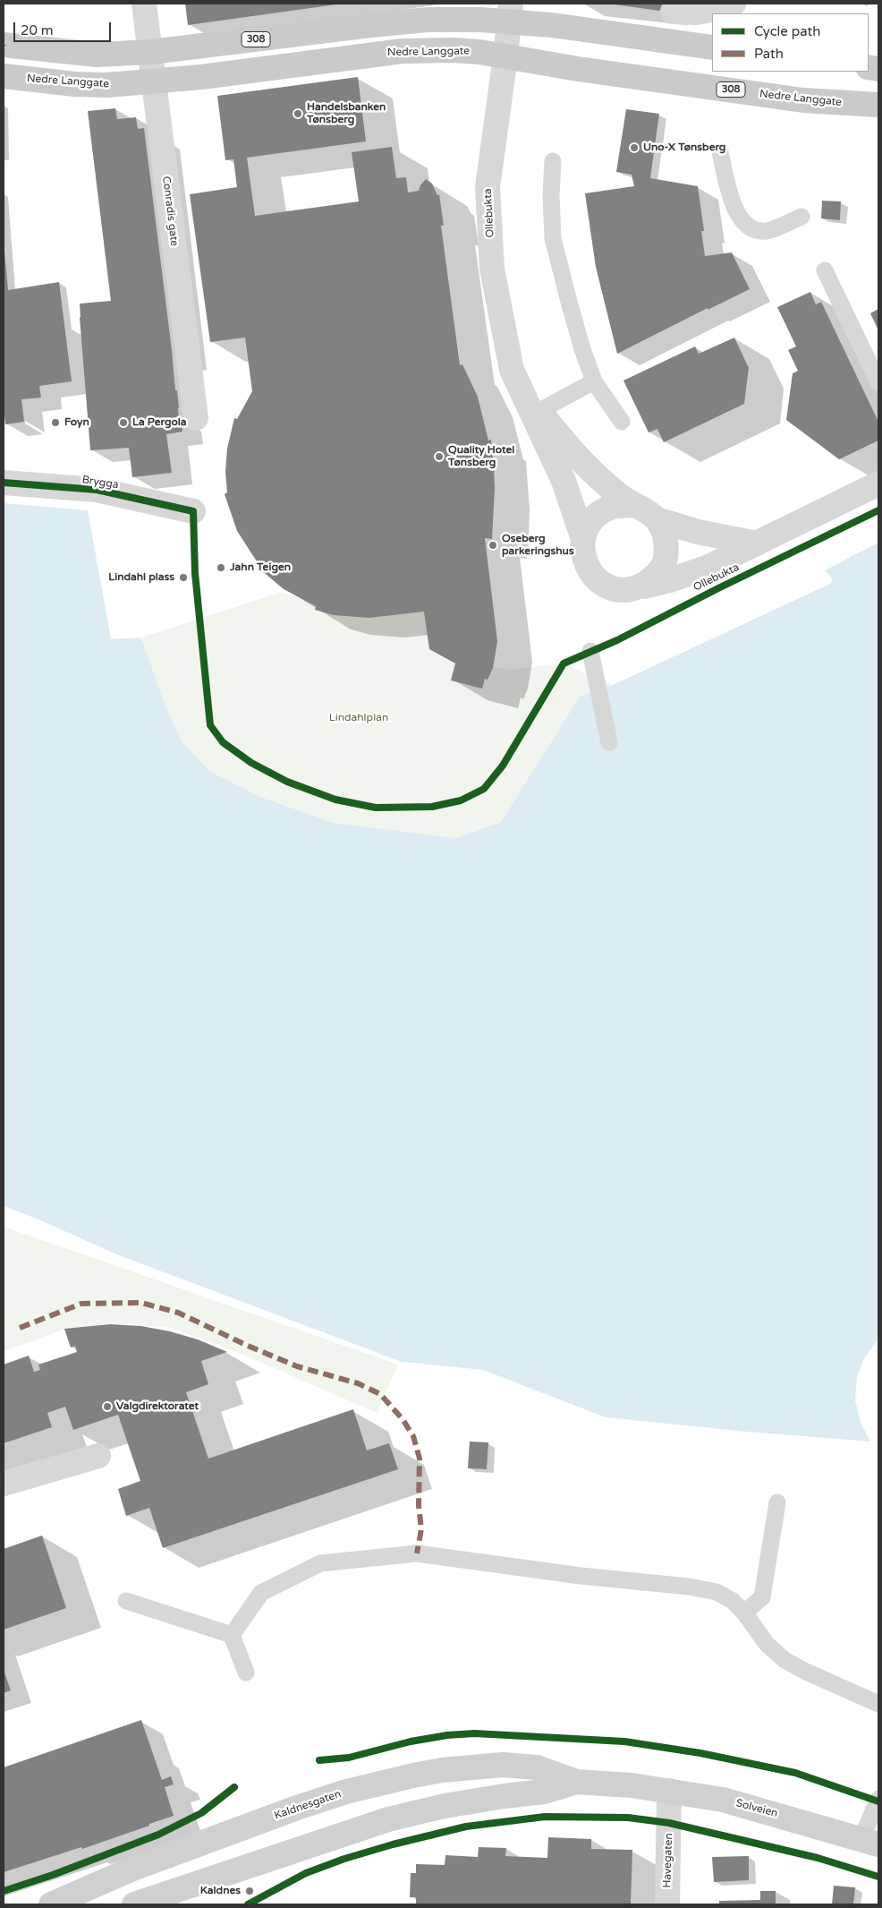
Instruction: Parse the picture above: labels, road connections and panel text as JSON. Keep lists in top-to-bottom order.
{
  "streets": {
    "main road": [
      "308",
      "Nedre Langgate",
      "Kaldnesgaten",
      "Solveien"
    ],
    "street": [
      "Conradis gate",
      "Ollebukta",
      "Brygga",
      "Havegaten"
    ]
  },
  "crossings": [
    ["308", "Conradis gate"],
    ["308", "Ollebukta"],
    ["Nedre Langgate", "Conradis gate"],
    ["Nedre Langgate", "Ollebukta"],
    ["Kaldnesgaten", "Solveien"],
    ["Solveien", "Havegaten"]
  ],
  "parks": ["Lindahlplan"],
  "places": [
    "Handelsbanken Tønsberg",
    "Uno-X Tønsberg",
    "Foyn",
    "La Pergola",
    "Quality Hotel Tønsberg",
    "Oseberg parkeringshus",
    "Jahn Teigen",
    "Lindahl plass",
    "Valgdirektoratet",
    "Kaldnes"
  ],
  "legend": ["Cycle path", "Path"],
  "scale_bar": "20 m"
}
